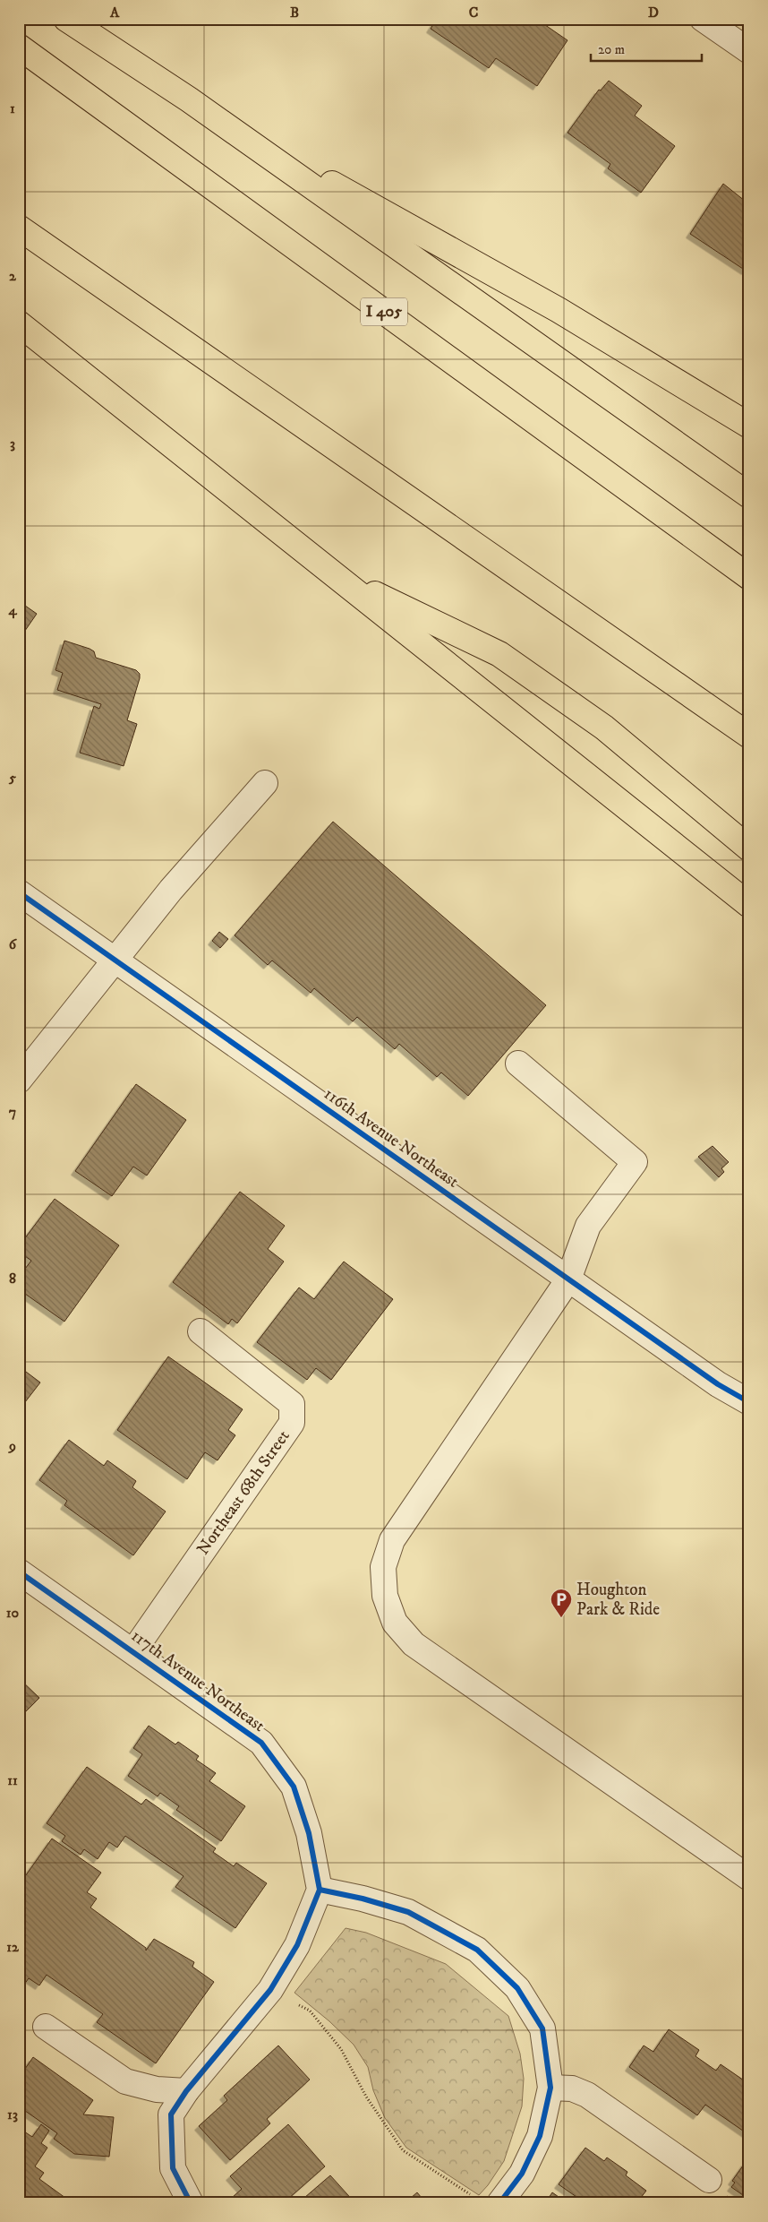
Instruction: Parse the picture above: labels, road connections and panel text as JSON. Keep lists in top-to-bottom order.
{
  "streets": {
    "highway": ["I 405"],
    "street": ["116th Avenue Northeast", "Northeast 68th Street", "117th Avenue Northeast"]
  },
  "crossings": [
    ["Northeast 68th Street", "117th Avenue Northeast"]
  ],
  "places": {
    "parking": ["Houghton Park & Ride"]
  },
  "scale_bar": "20 m",
  "grid": {
    "columns": [
      "A",
      "B",
      "C",
      "D"
    ],
    "rows": [
      "1",
      "2",
      "3",
      "4",
      "5",
      "6",
      "7",
      "8",
      "9",
      "10",
      "11",
      "12",
      "13"
    ]
  }
}
